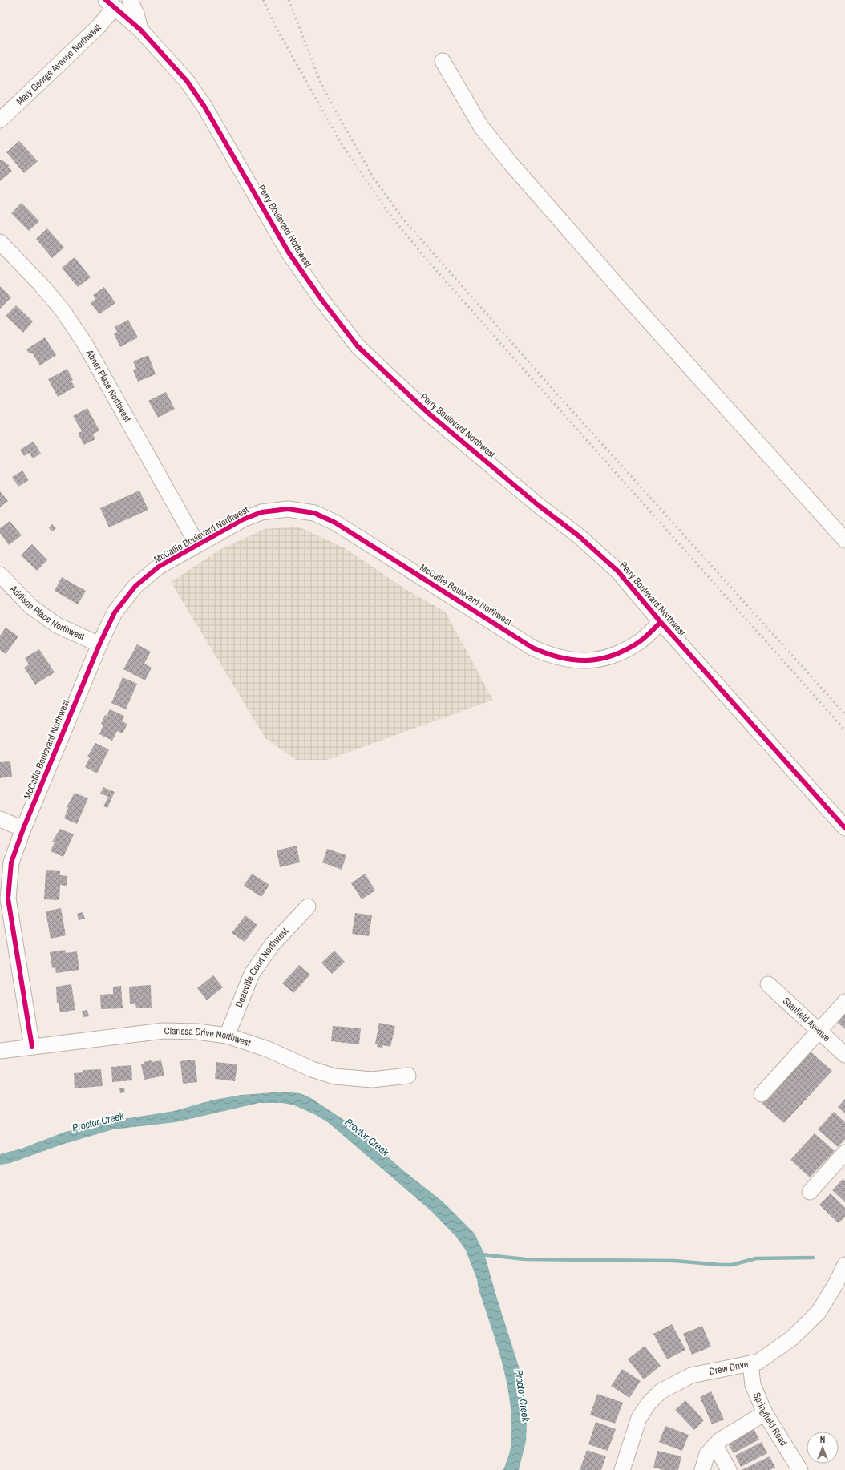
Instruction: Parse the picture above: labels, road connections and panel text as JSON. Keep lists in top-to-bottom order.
{
  "streets": {
    "street": [
      "Mary George Avenue Northwest",
      "Perry Boulevard Northwest",
      "Abner Place Northwest",
      "McCallie Boulevard Northwest",
      "Addison Place Northwest",
      "Deauville Court Northwest",
      "Stanfield Avenue",
      "Clarissa Drive Northwest",
      "Drew Drive",
      "Springfield Road"
    ]
  },
  "crossings": [
    ["Mary George Avenue Northwest", "Perry Boulevard Northwest"],
    ["Perry Boulevard Northwest", "McCallie Boulevard Northwest"],
    ["Abner Place Northwest", "McCallie Boulevard Northwest"],
    ["McCallie Boulevard Northwest", "Addison Place Northwest"],
    ["McCallie Boulevard Northwest", "Clarissa Drive Northwest"],
    ["Deauville Court Northwest", "Clarissa Drive Northwest"],
    ["Drew Drive", "Springfield Road"]
  ],
  "water": ["Proctor Creek"],
  "north": "top"
}
